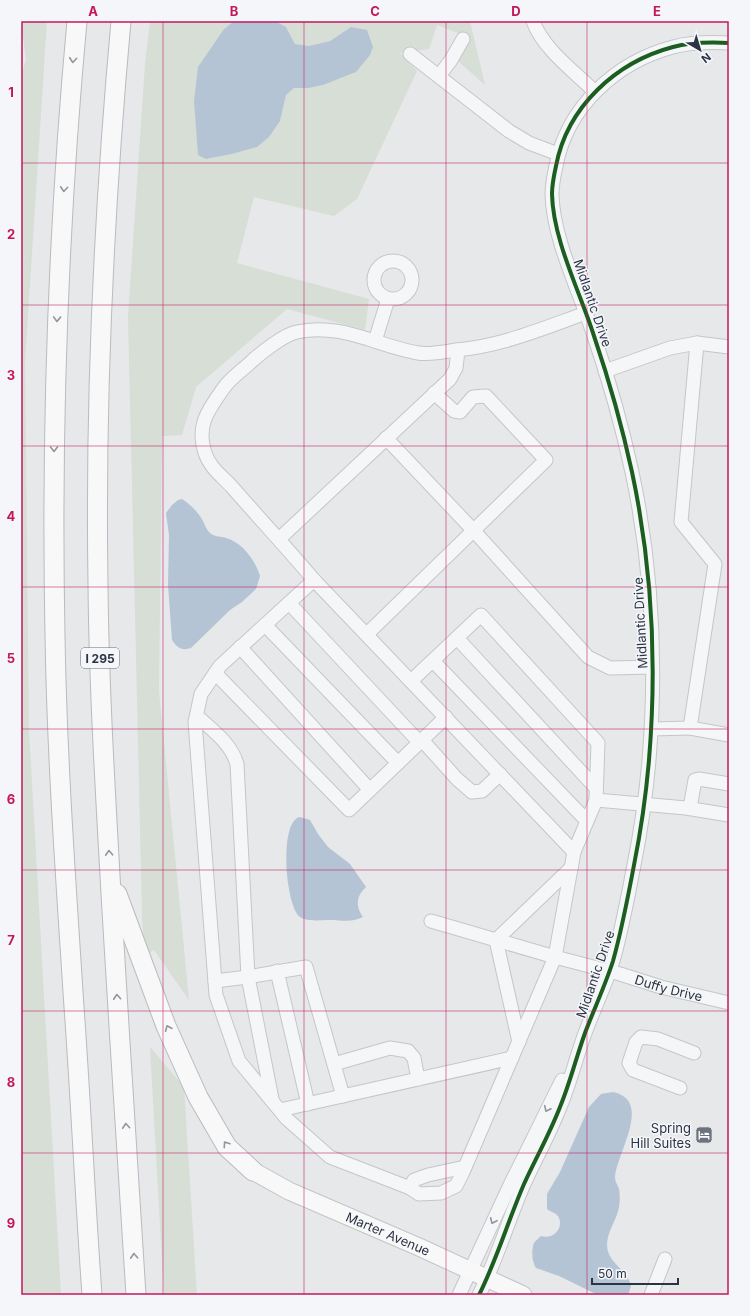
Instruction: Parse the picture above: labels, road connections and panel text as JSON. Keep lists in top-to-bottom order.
{
  "streets": {
    "highway": ["I 295"],
    "main road": ["Marter Avenue"],
    "street": ["Midlantic Drive", "Duffy Drive"]
  },
  "crossings": [
    ["Midlantic Drive", "Duffy Drive"],
    ["Midlantic Drive", "Marter Avenue"]
  ],
  "places": {
    "hotel": ["Spring Hill Suites"]
  },
  "scale_bar": "50 m",
  "north": "bottom right",
  "grid": {
    "columns": [
      "A",
      "B",
      "C",
      "D",
      "E"
    ],
    "rows": [
      "1",
      "2",
      "3",
      "4",
      "5",
      "6",
      "7",
      "8",
      "9"
    ]
  }
}
